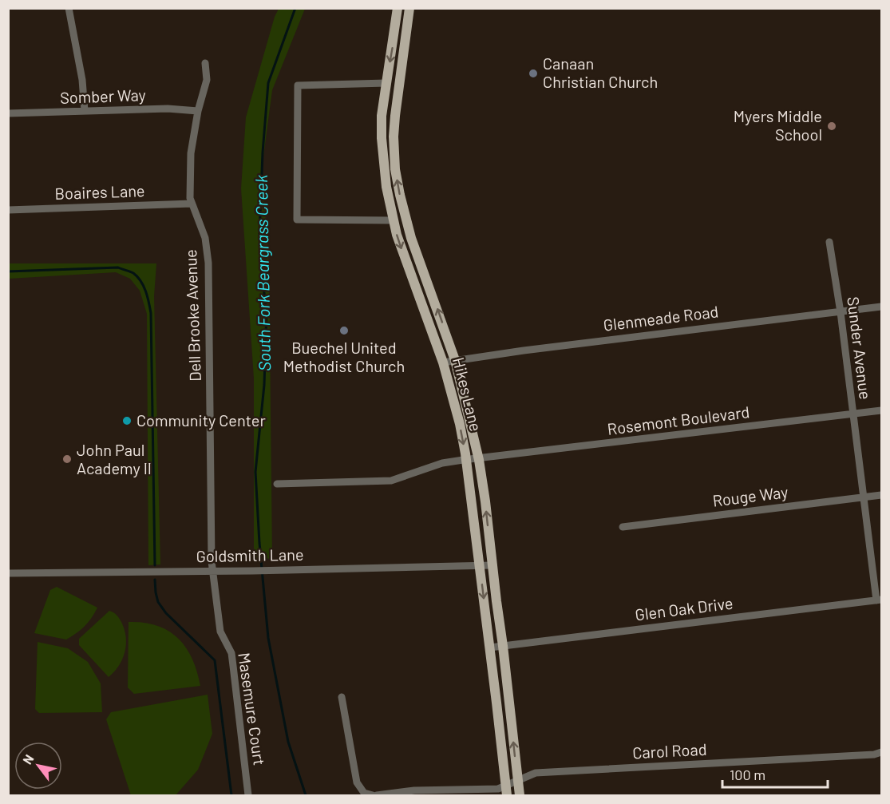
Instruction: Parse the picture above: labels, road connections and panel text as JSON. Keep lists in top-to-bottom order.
{
  "streets": {
    "main road": ["Hikes Lane"],
    "street": [
      "Somber Way",
      "Boaires Lane",
      "Dell Brooke Avenue",
      "Glenmeade Road",
      "Sunder Avenue",
      "Rosemont Boulevard",
      "Rouge Way",
      "Goldsmith Lane",
      "Glen Oak Drive",
      "Masemure Court",
      "Carol Road"
    ]
  },
  "crossings": [
    ["Somber Way", "Dell Brooke Avenue"],
    ["Boaires Lane", "Dell Brooke Avenue"],
    ["Dell Brooke Avenue", "Goldsmith Lane"],
    ["Dell Brooke Avenue", "Masemure Court"],
    ["Glenmeade Road", "Sunder Avenue"],
    ["Glenmeade Road", "Hikes Lane"],
    ["Sunder Avenue", "Rosemont Boulevard"],
    ["Sunder Avenue", "Rouge Way"],
    ["Sunder Avenue", "Glen Oak Drive"],
    ["Hikes Lane", "Rosemont Boulevard"],
    ["Hikes Lane", "Goldsmith Lane"],
    ["Hikes Lane", "Glen Oak Drive"],
    ["Hikes Lane", "Carol Road"],
    ["Goldsmith Lane", "Masemure Court"]
  ],
  "water": ["South Fork Beargrass Creek"],
  "places": [
    "Canaan Christian Church",
    "Myers Middle School",
    "Buechel United Methodist Church",
    "Community Center",
    "John Paul Academy II"
  ],
  "scale_bar": "100 m",
  "north": "top left"
}
